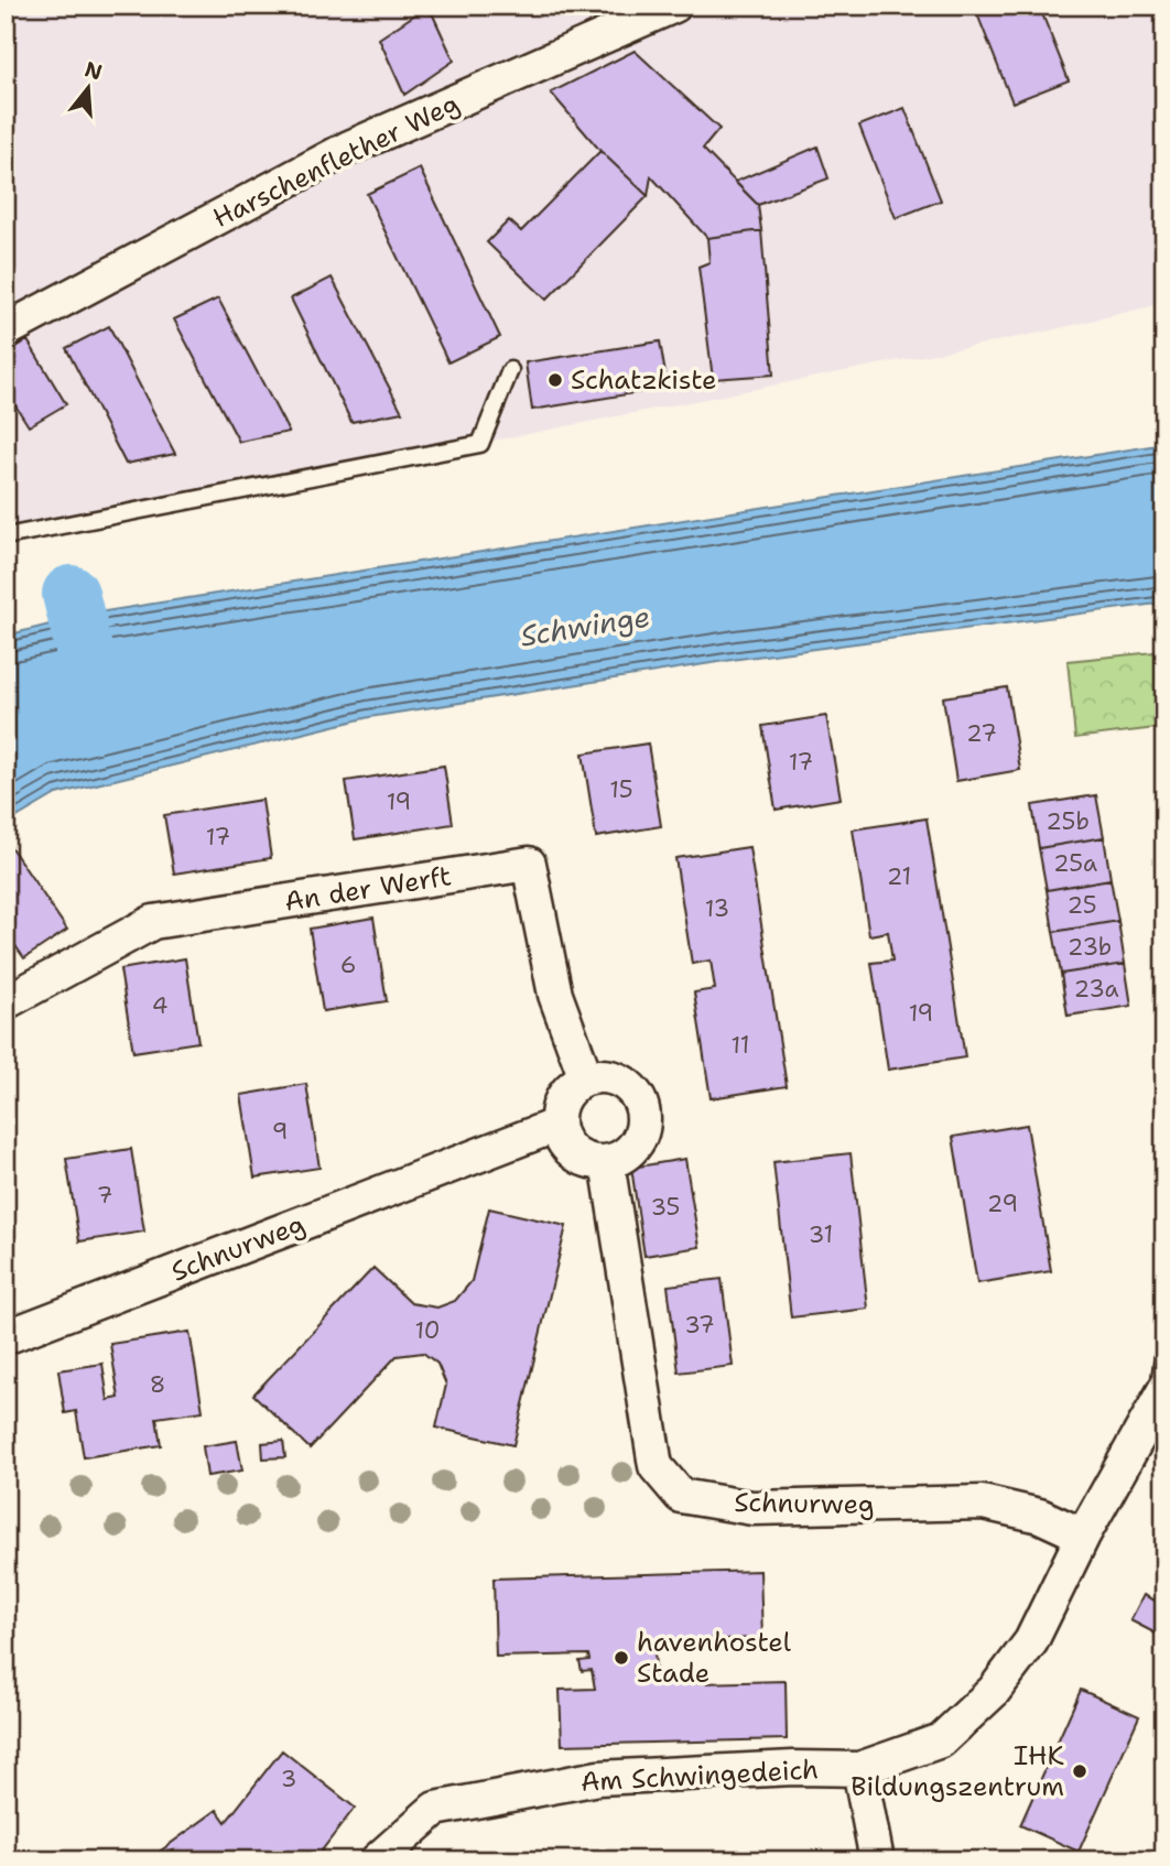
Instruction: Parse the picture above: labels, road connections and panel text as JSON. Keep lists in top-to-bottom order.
{
  "streets": {
    "street": [
      "Harschenflether Weg",
      "An der Werft",
      "Schnurweg",
      "Am Schwingedeich"
    ]
  },
  "crossings": [
    ["An der Werft", "Schnurweg"],
    ["Schnurweg", "Am Schwingedeich"]
  ],
  "water": ["Schwinge"],
  "places": ["Schatzkiste", "havenhostel Stade", "IHK Bildungszentrum"],
  "house_numbers": [
    "27",
    "17",
    "15",
    "19",
    "25b",
    "17",
    "25a",
    "21",
    "25",
    "13",
    "23b",
    "6",
    "23a",
    "4",
    "19",
    "11",
    "9",
    "7",
    "29",
    "35",
    "31",
    "37",
    "10",
    "8",
    "3"
  ],
  "north": "top"
}
